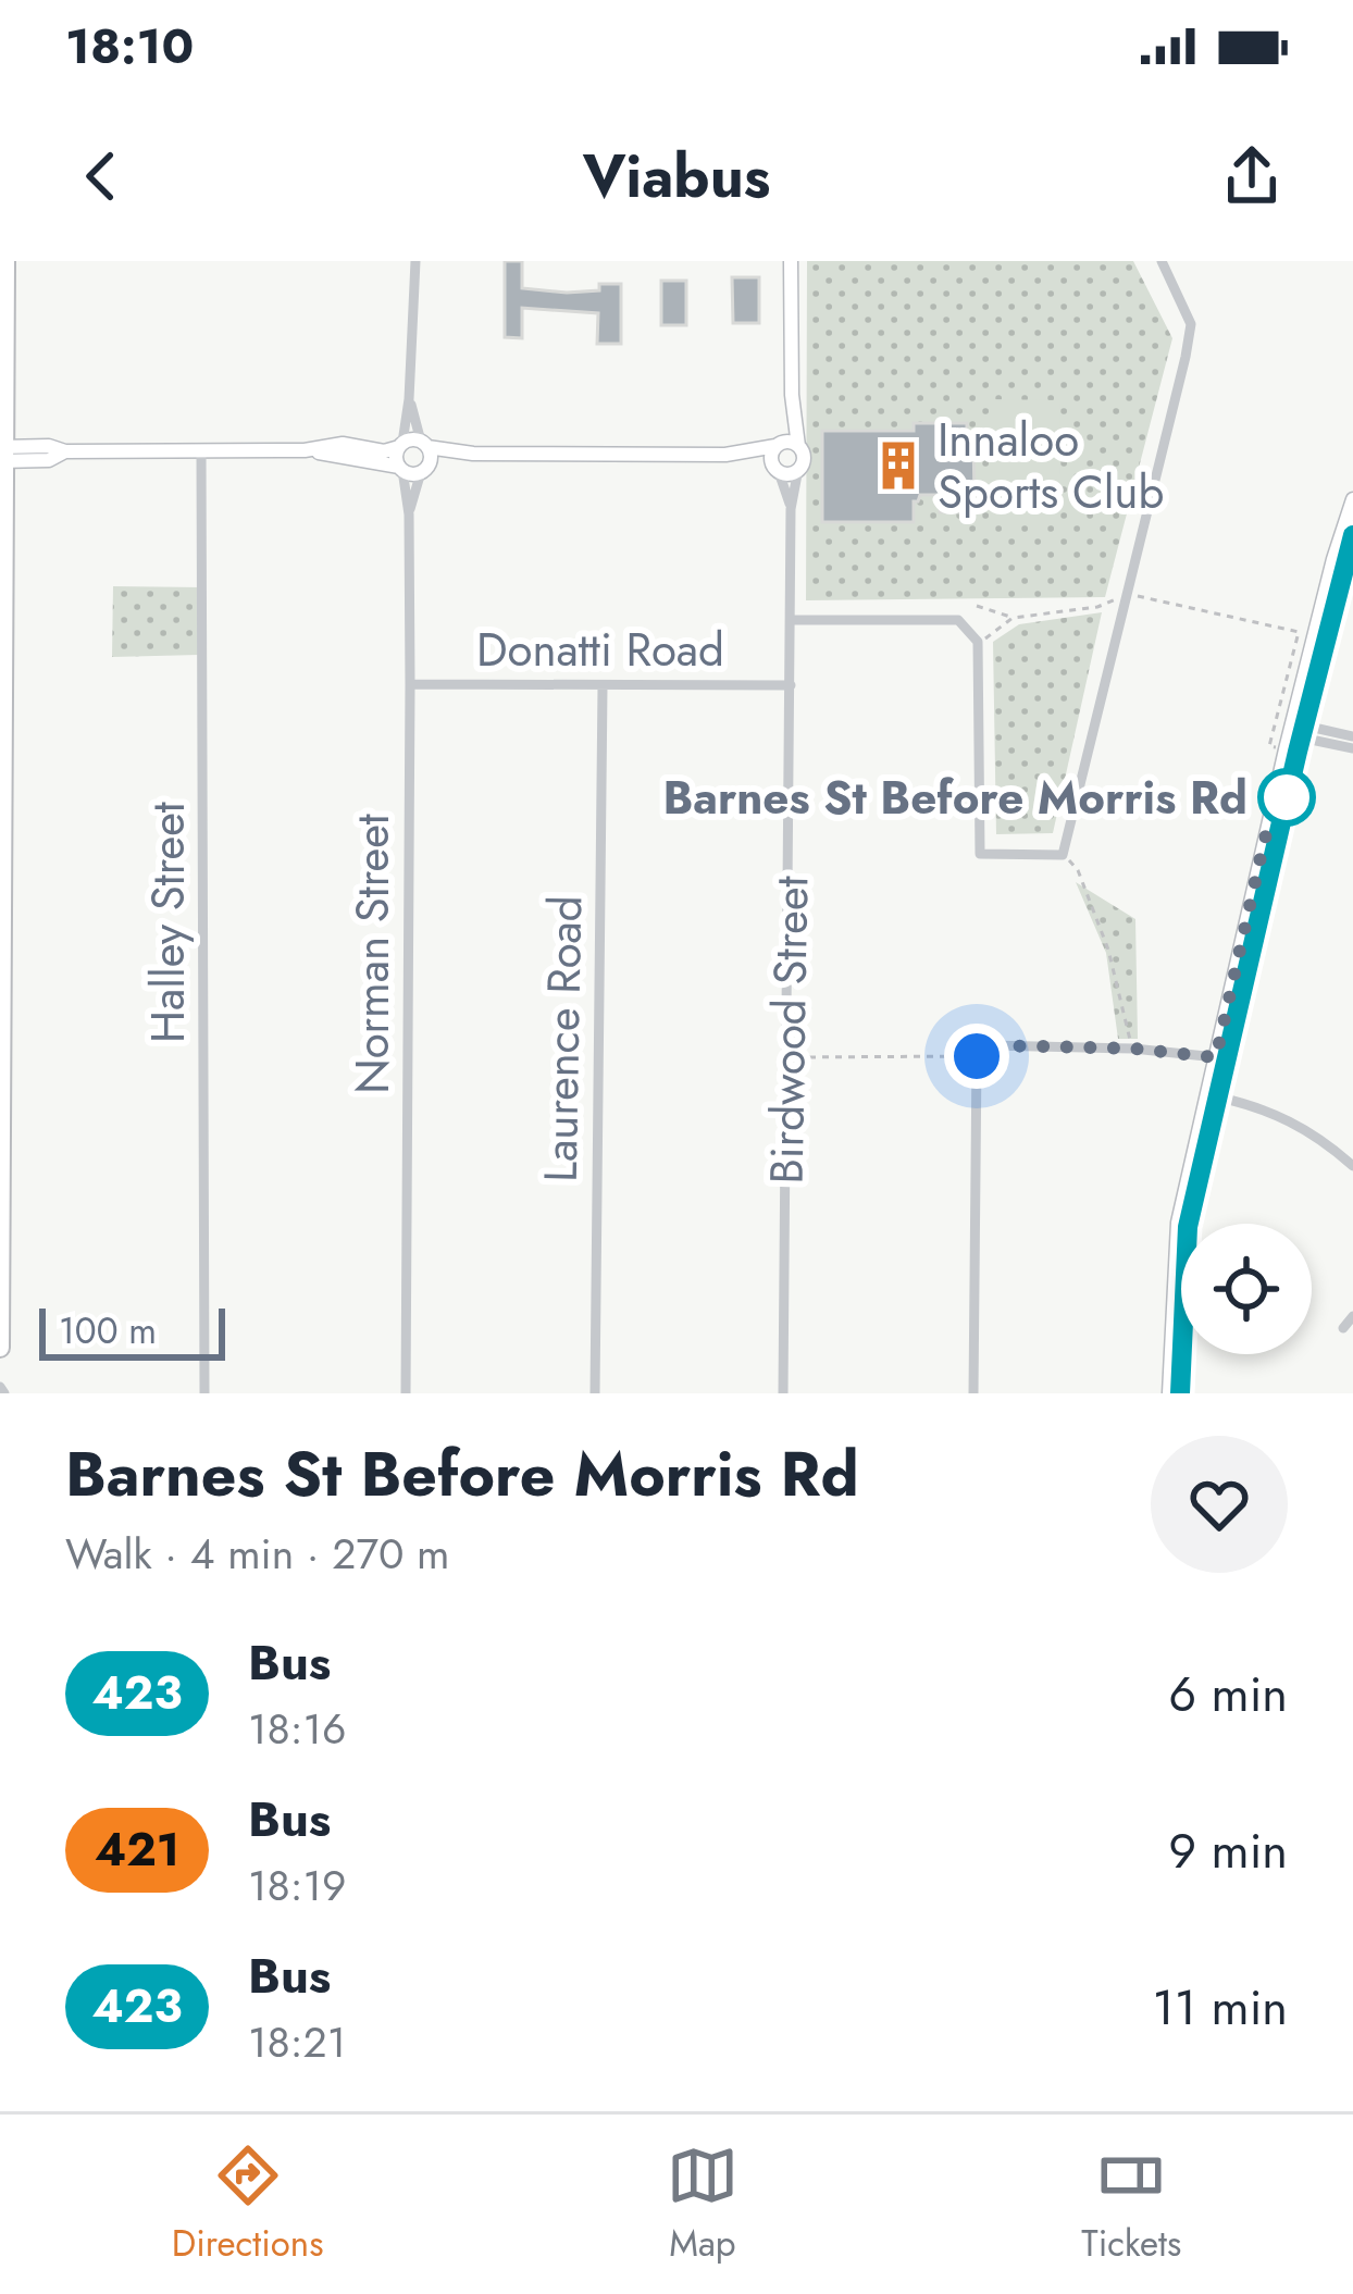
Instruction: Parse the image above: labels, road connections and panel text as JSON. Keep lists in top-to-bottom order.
{
  "streets": {
    "street": [
      "Donatti Road",
      "Halley Street",
      "Norman Street",
      "Birdwood Street",
      "Laurence Road"
    ]
  },
  "crossings": [
    ["Donatti Road", "Norman Street"],
    ["Donatti Road", "Birdwood Street"],
    ["Donatti Road", "Laurence Road"]
  ],
  "places": {
    "building": ["Innaloo Sports Club"],
    "other": ["Barnes St Before Morris Rd"]
  },
  "lines": ["bus line 423"],
  "scale_bar": "100 m",
  "page": {
    "status": "18:10",
    "header": "Viabus",
    "scale": "100 m",
    "heading": ["Barnes St Before Morris Rd", "Walk · 4 min · 270 m"],
    "list": [
      {
        "mark": "423",
        "name": "Bus",
        "note": "18:16",
        "value": "6 min"
      },
      {
        "mark": "421",
        "name": "Bus",
        "note": "18:19",
        "value": "9 min"
      },
      {
        "mark": "423",
        "name": "Bus",
        "note": "18:21",
        "value": "11 min"
      }
    ],
    "tabs": ["Directions", "Map", "Tickets"]
  }
}
